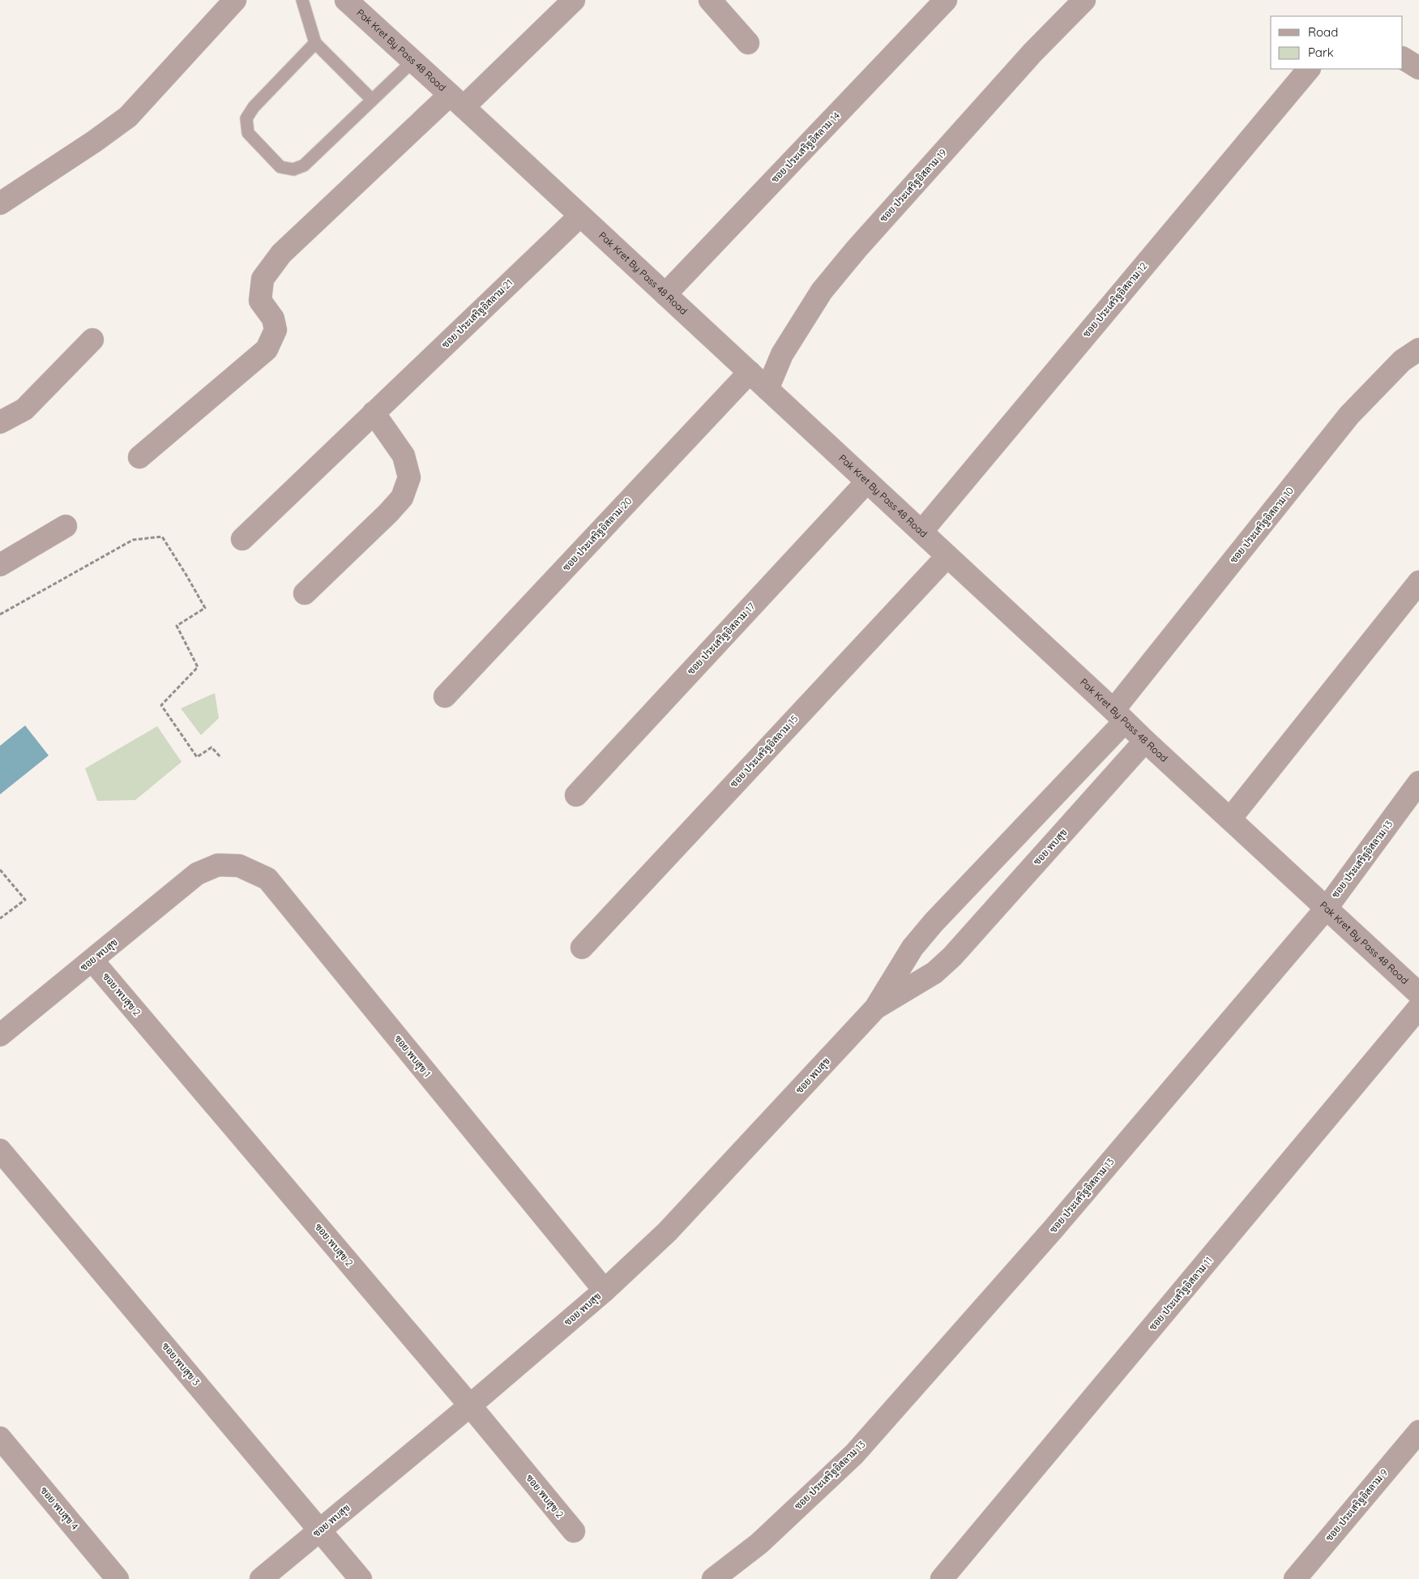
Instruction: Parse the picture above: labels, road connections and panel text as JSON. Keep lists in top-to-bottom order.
{
  "streets": {
    "street": [
      "Pak Kret By Pass 48 Road",
      "ซอย ประเสริฐอิสลาม 14",
      "ซอย ประเสริฐอิสลาม 19",
      "ซอย ประเสริฐอิสลาม 12",
      "ซอย ประเสริฐอิสลาม 21",
      "ซอย ประเสริฐอิสลาม 10",
      "ซอย ประเสริฐอิสลาม 20",
      "ซอย ประเสริฐอิสลาม 17",
      "ซอย ประเสริฐอิสลาม 15",
      "ซอย พบสุข",
      "ซอย ประเสริฐอิสลาม 13",
      "ซอย พบสุข 2",
      "ซอย พบสุข 1",
      "ซอย ประเสริฐอิสลาม 11",
      "ซอย พบสุข 3",
      "ซอย ประเสริฐอิสลาม 9",
      "ซอย พบสุข 4"
    ]
  },
  "crossings": [
    ["Pak Kret By Pass 48 Road", "ซอย ประเสริฐอิสลาม 14"],
    ["Pak Kret By Pass 48 Road", "ซอย ประเสริฐอิสลาม 19"],
    ["Pak Kret By Pass 48 Road", "ซอย ประเสริฐอิสลาม 12"],
    ["Pak Kret By Pass 48 Road", "ซอย ประเสริฐอิสลาม 21"],
    ["Pak Kret By Pass 48 Road", "ซอย ประเสริฐอิสลาม 10"],
    ["Pak Kret By Pass 48 Road", "ซอย ประเสริฐอิสลาม 20"],
    ["Pak Kret By Pass 48 Road", "ซอย ประเสริฐอิสลาม 17"],
    ["Pak Kret By Pass 48 Road", "ซอย ประเสริฐอิสลาม 15"],
    ["Pak Kret By Pass 48 Road", "ซอย พบสุข"],
    ["Pak Kret By Pass 48 Road", "ซอย ประเสริฐอิสลาม 13"],
    ["ซอย ประเสริฐอิสลาม 10", "ซอย พบสุข"],
    ["ซอย พบสุข", "ซอย พบสุข 2"],
    ["ซอย พบสุข", "ซอย พบสุข 1"],
    ["ซอย พบสุข", "ซอย พบสุข 3"]
  ],
  "legend": ["Road", "Park"]
}
